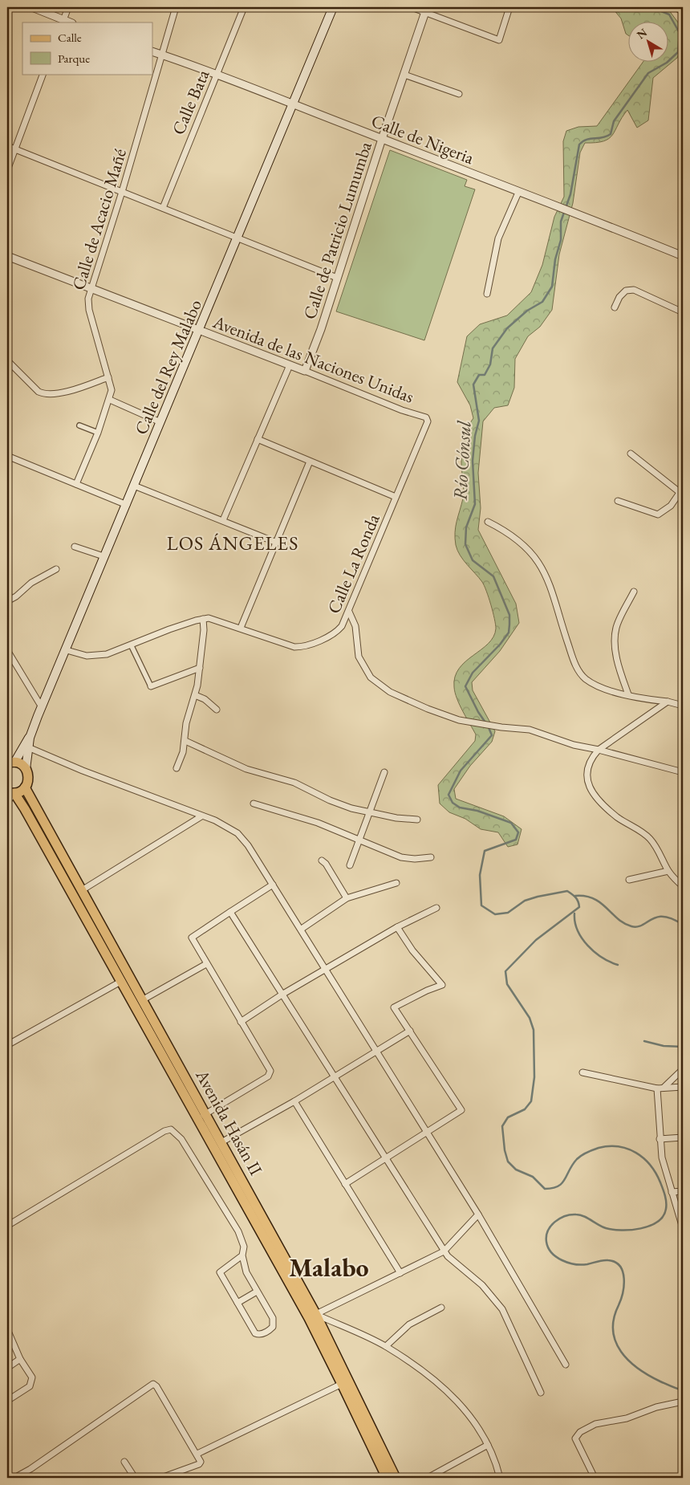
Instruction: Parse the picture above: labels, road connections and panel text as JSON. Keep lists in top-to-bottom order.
{
  "streets": {
    "main road": ["Calle del Rey Malabo", "Avenida Hasán II"],
    "street": [
      "Calle Bata",
      "Calle de Nigeria",
      "Calle de Acacio Mañé",
      "Calle de Patricio Lumumba",
      "Avenida de las Naciones Unidas",
      "Calle La Ronda"
    ]
  },
  "crossings": [
    ["Calle Bata", "Calle de Nigeria"],
    ["Calle de Nigeria", "Calle de Acacio Mañé"],
    ["Calle de Nigeria", "Calle de Patricio Lumumba"],
    ["Calle de Nigeria", "Calle del Rey Malabo"],
    ["Calle de Acacio Mañé", "Avenida de las Naciones Unidas"],
    ["Calle de Patricio Lumumba", "Avenida de las Naciones Unidas"],
    ["Avenida de las Naciones Unidas", "Calle del Rey Malabo"],
    ["Avenida de las Naciones Unidas", "Calle La Ronda"]
  ],
  "districts": ["LOS ÁNGELES", "Malabo"],
  "water": ["Río Cónsul"],
  "legend": ["Calle", "Parque"],
  "north": "top left"
}
